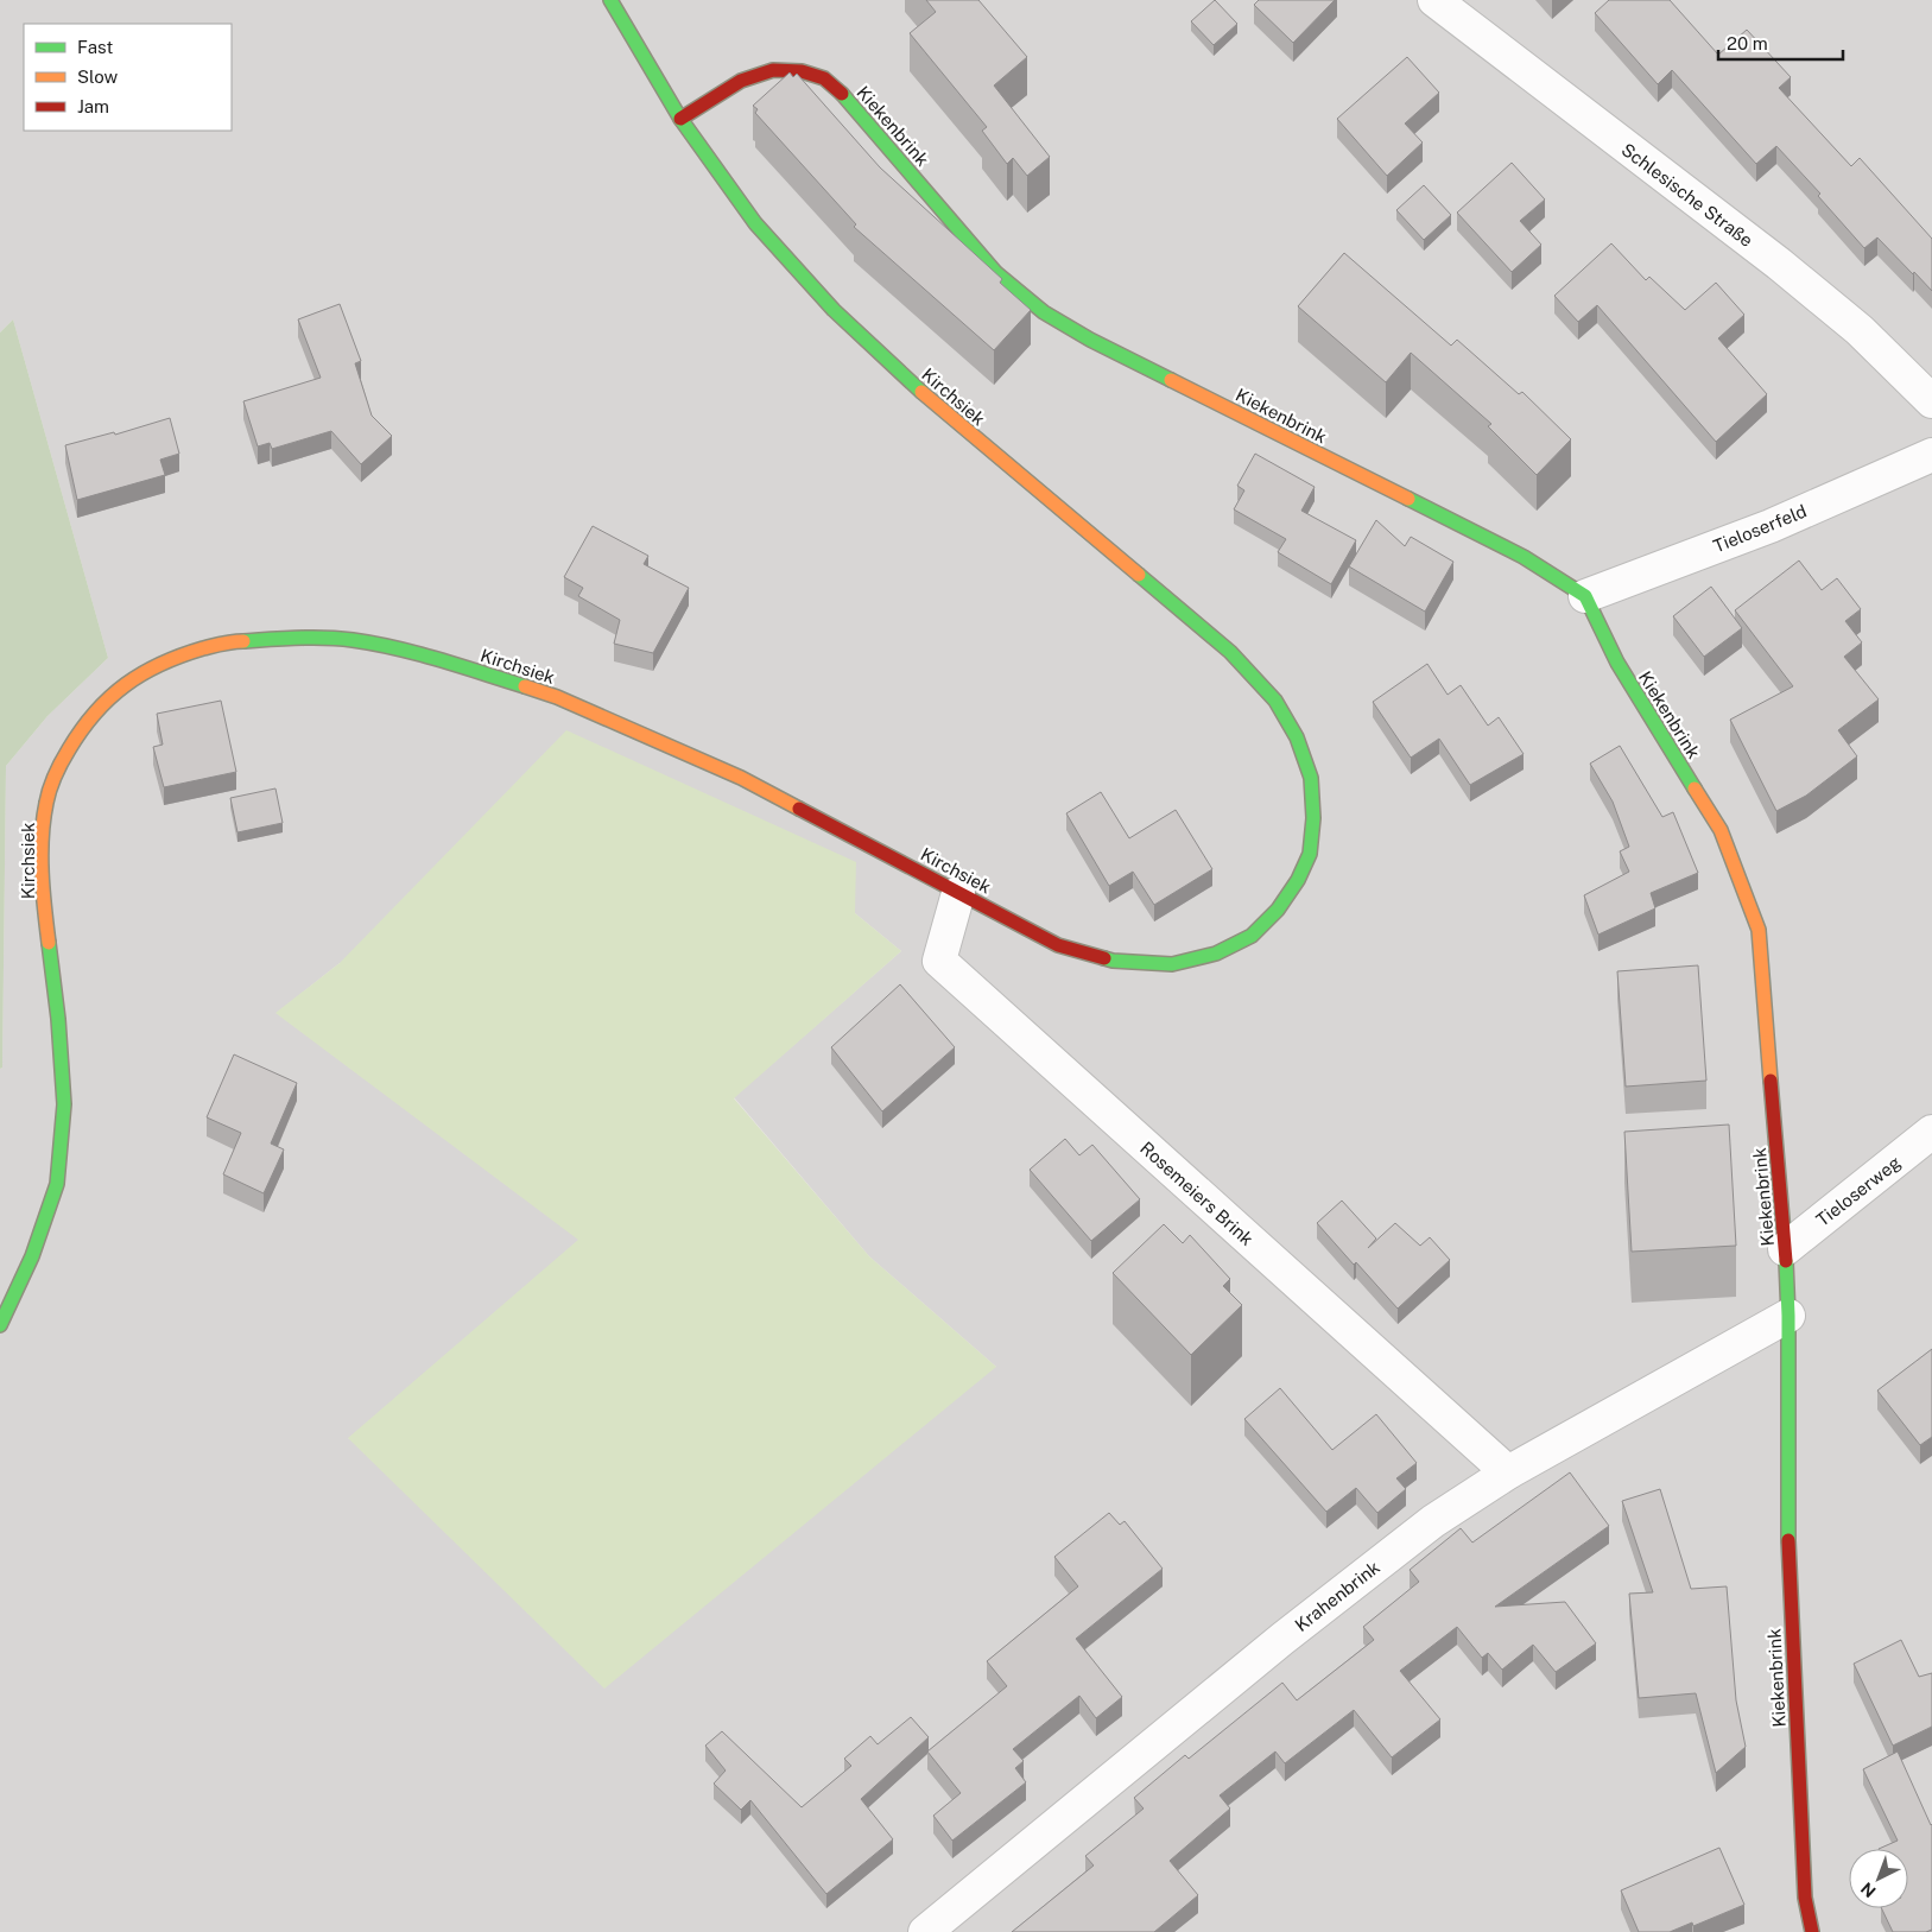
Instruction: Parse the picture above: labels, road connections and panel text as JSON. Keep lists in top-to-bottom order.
{
  "streets": {
    "main road": ["Kiekenbrink", "Kirchsiek"],
    "street": [
      "Schlesische Straße",
      "Tieloserfeld",
      "Tieloserweg",
      "Rosemeiers Brink",
      "Krahenbrink"
    ]
  },
  "crossings": [
    ["Kiekenbrink", "Kirchsiek"],
    ["Kiekenbrink", "Tieloserfeld"],
    ["Kiekenbrink", "Tieloserweg"],
    ["Kiekenbrink", "Krahenbrink"],
    ["Kirchsiek", "Rosemeiers Brink"],
    ["Rosemeiers Brink", "Krahenbrink"]
  ],
  "legend": ["Fast", "Slow", "Jam"],
  "scale_bar": "20 m",
  "north": "bottom left"
}
